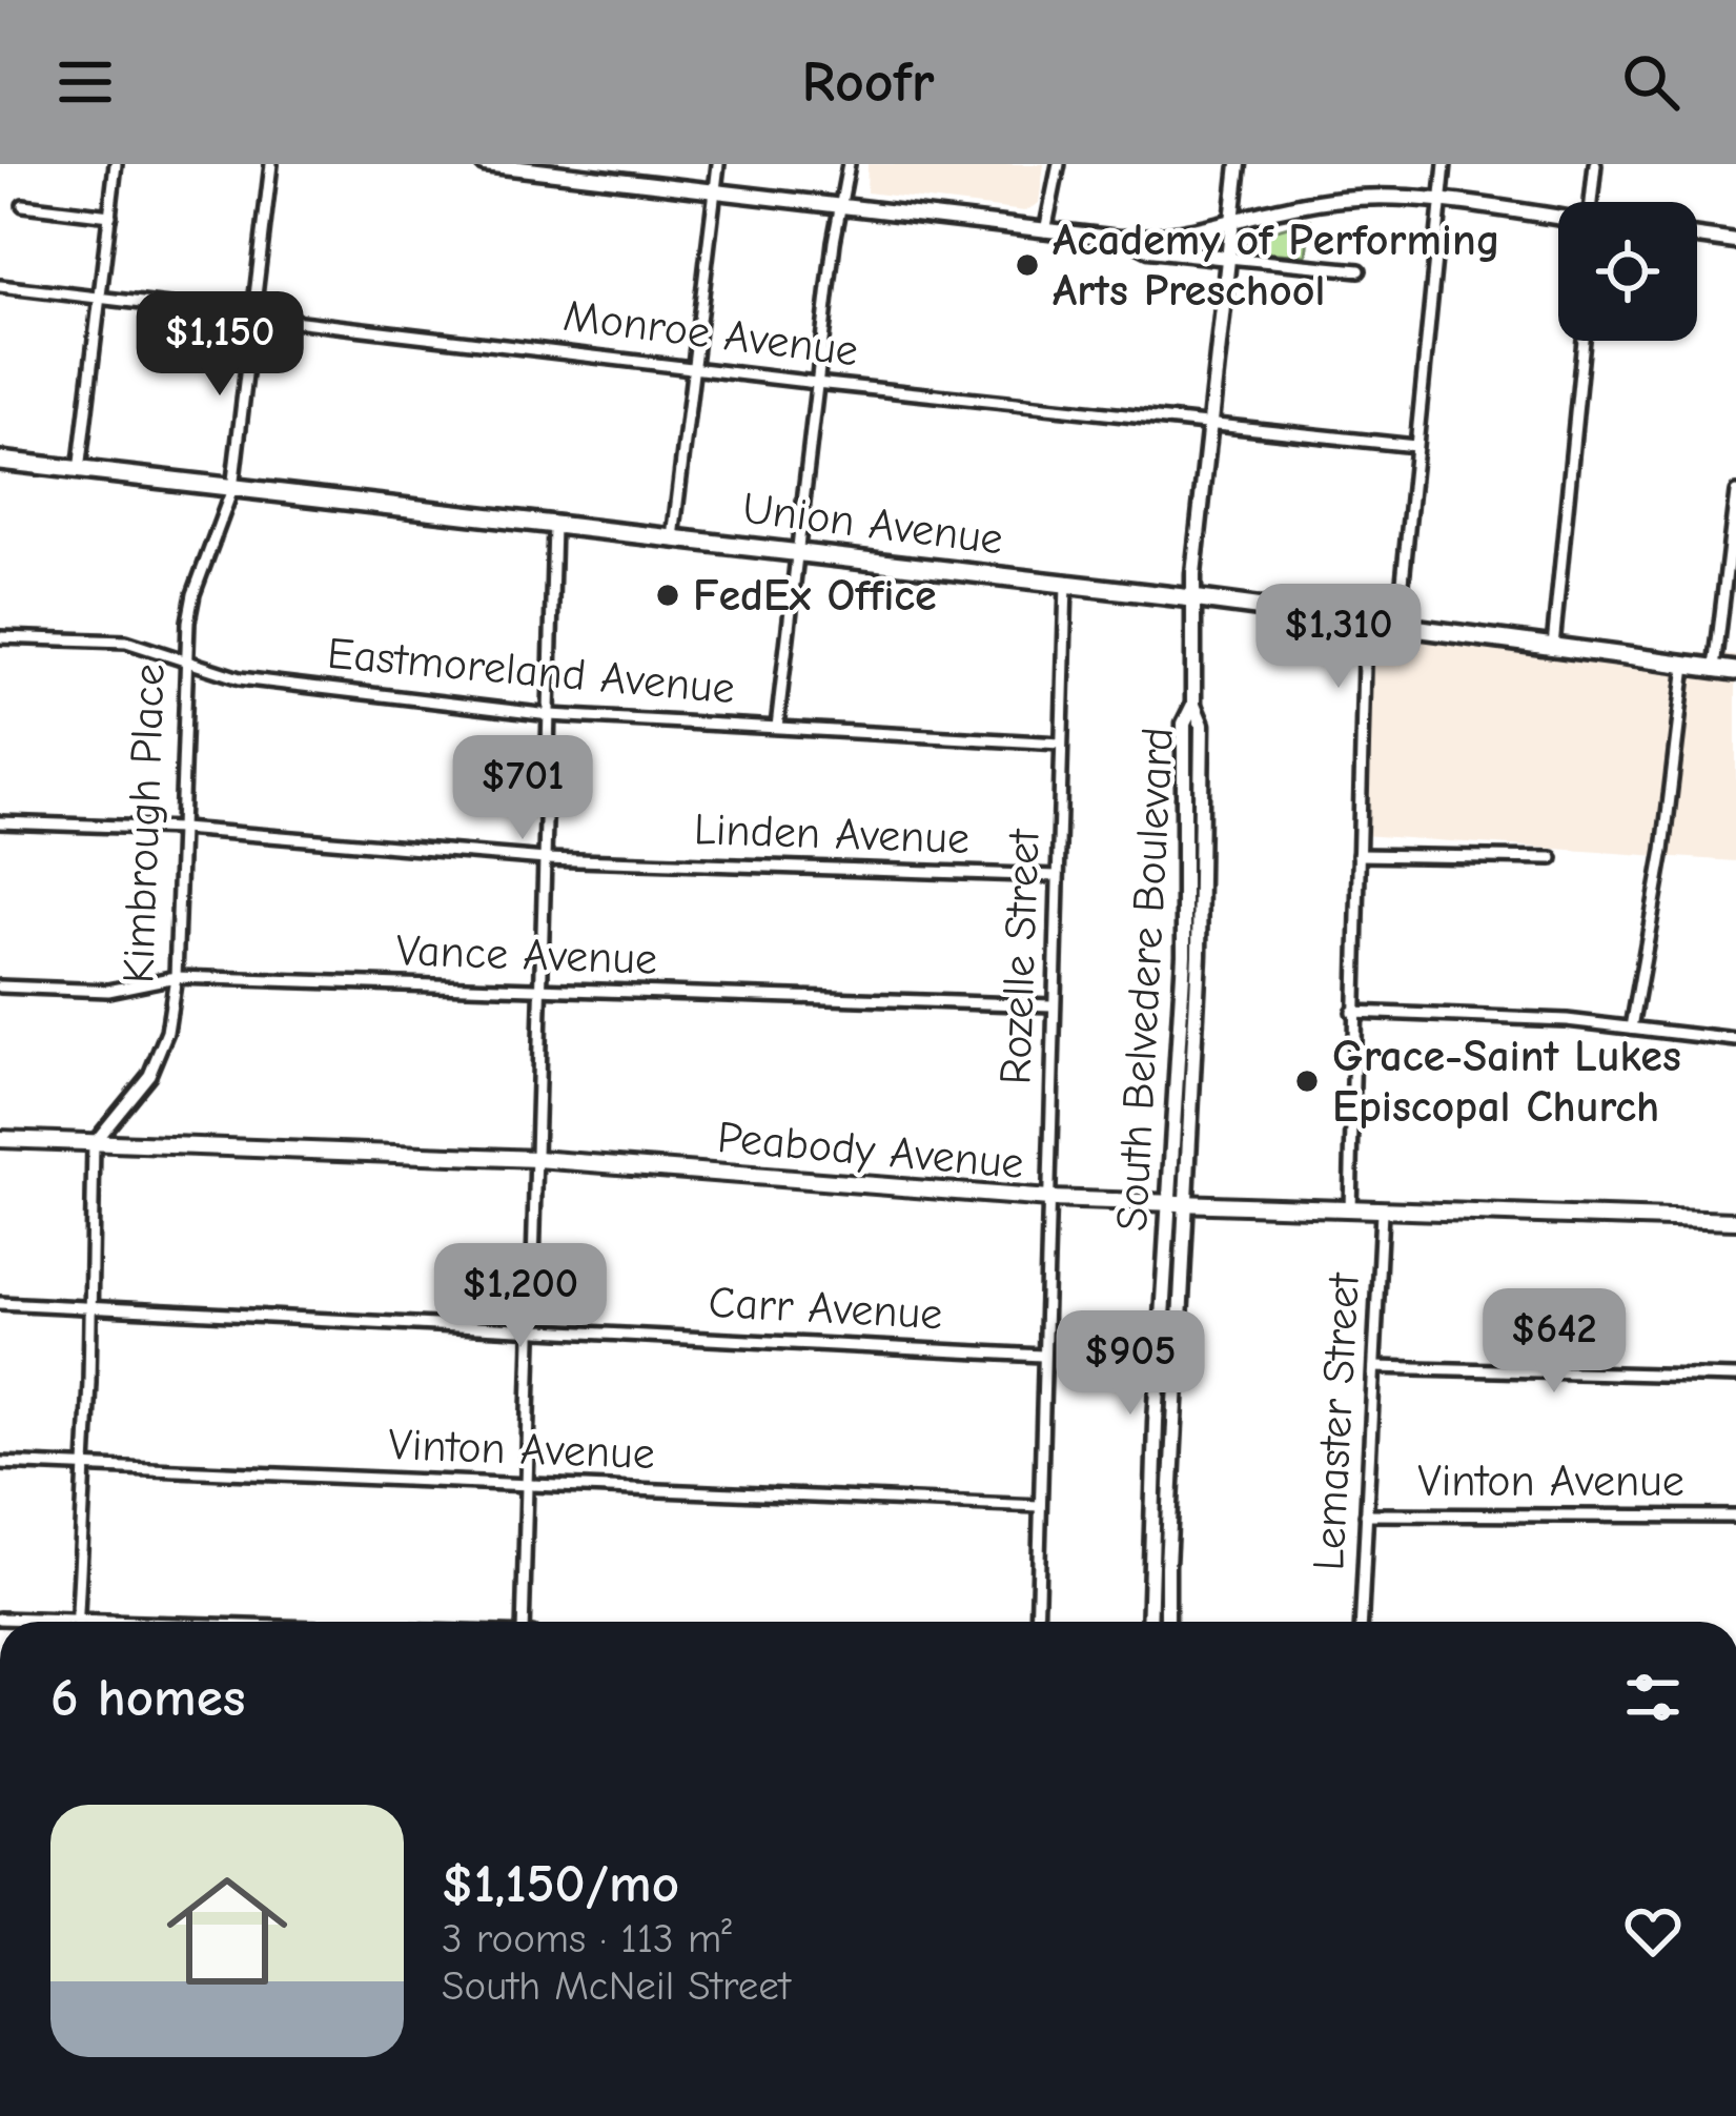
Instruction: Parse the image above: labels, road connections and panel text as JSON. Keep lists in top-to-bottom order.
{
  "streets": {
    "main road": ["Union Avenue", "Peabody Avenue"],
    "street": [
      "Monroe Avenue",
      "Eastmoreland Avenue",
      "Kimbrough Place",
      "Linden Avenue",
      "Vance Avenue",
      "Rozelle Street",
      "South Belvedere Boulevard",
      "Carr Avenue",
      "Lemaster Street",
      "Vinton Avenue"
    ]
  },
  "crossings": [
    ["Monroe Avenue", "Kimbrough Place"],
    ["Monroe Avenue", "South Belvedere Boulevard"],
    ["Union Avenue", "Kimbrough Place"],
    ["Union Avenue", "Rozelle Street"],
    ["Union Avenue", "South Belvedere Boulevard"],
    ["Union Avenue", "Lemaster Street"],
    ["Eastmoreland Avenue", "Kimbrough Place"],
    ["Eastmoreland Avenue", "Rozelle Street"],
    ["Kimbrough Place", "Linden Avenue"],
    ["Kimbrough Place", "Vance Avenue"],
    ["Kimbrough Place", "Peabody Avenue"],
    ["Linden Avenue", "Rozelle Street"],
    ["Vance Avenue", "Rozelle Street"],
    ["Rozelle Street", "Peabody Avenue"],
    ["Rozelle Street", "Carr Avenue"],
    ["Rozelle Street", "Vinton Avenue"],
    ["South Belvedere Boulevard", "Peabody Avenue"],
    ["Peabody Avenue", "Lemaster Street"],
    ["Lemaster Street", "Vinton Avenue"]
  ],
  "places": ["Academy of Performing Arts Preschool", "FedEx Office", "Grace-Saint Lukes Episcopal Church"],
  "page": {
    "header": "Roofr",
    "price": [
      "$1,150",
      "$1,310",
      "$701",
      "$1,200",
      "$642",
      "$905"
    ],
    "heading": "6 homes",
    "list": [
      {
        "name": "$1,150/mo",
        "note": "3 rooms · 113 m² · South McNeil Street"
      }
    ]
  }
}
